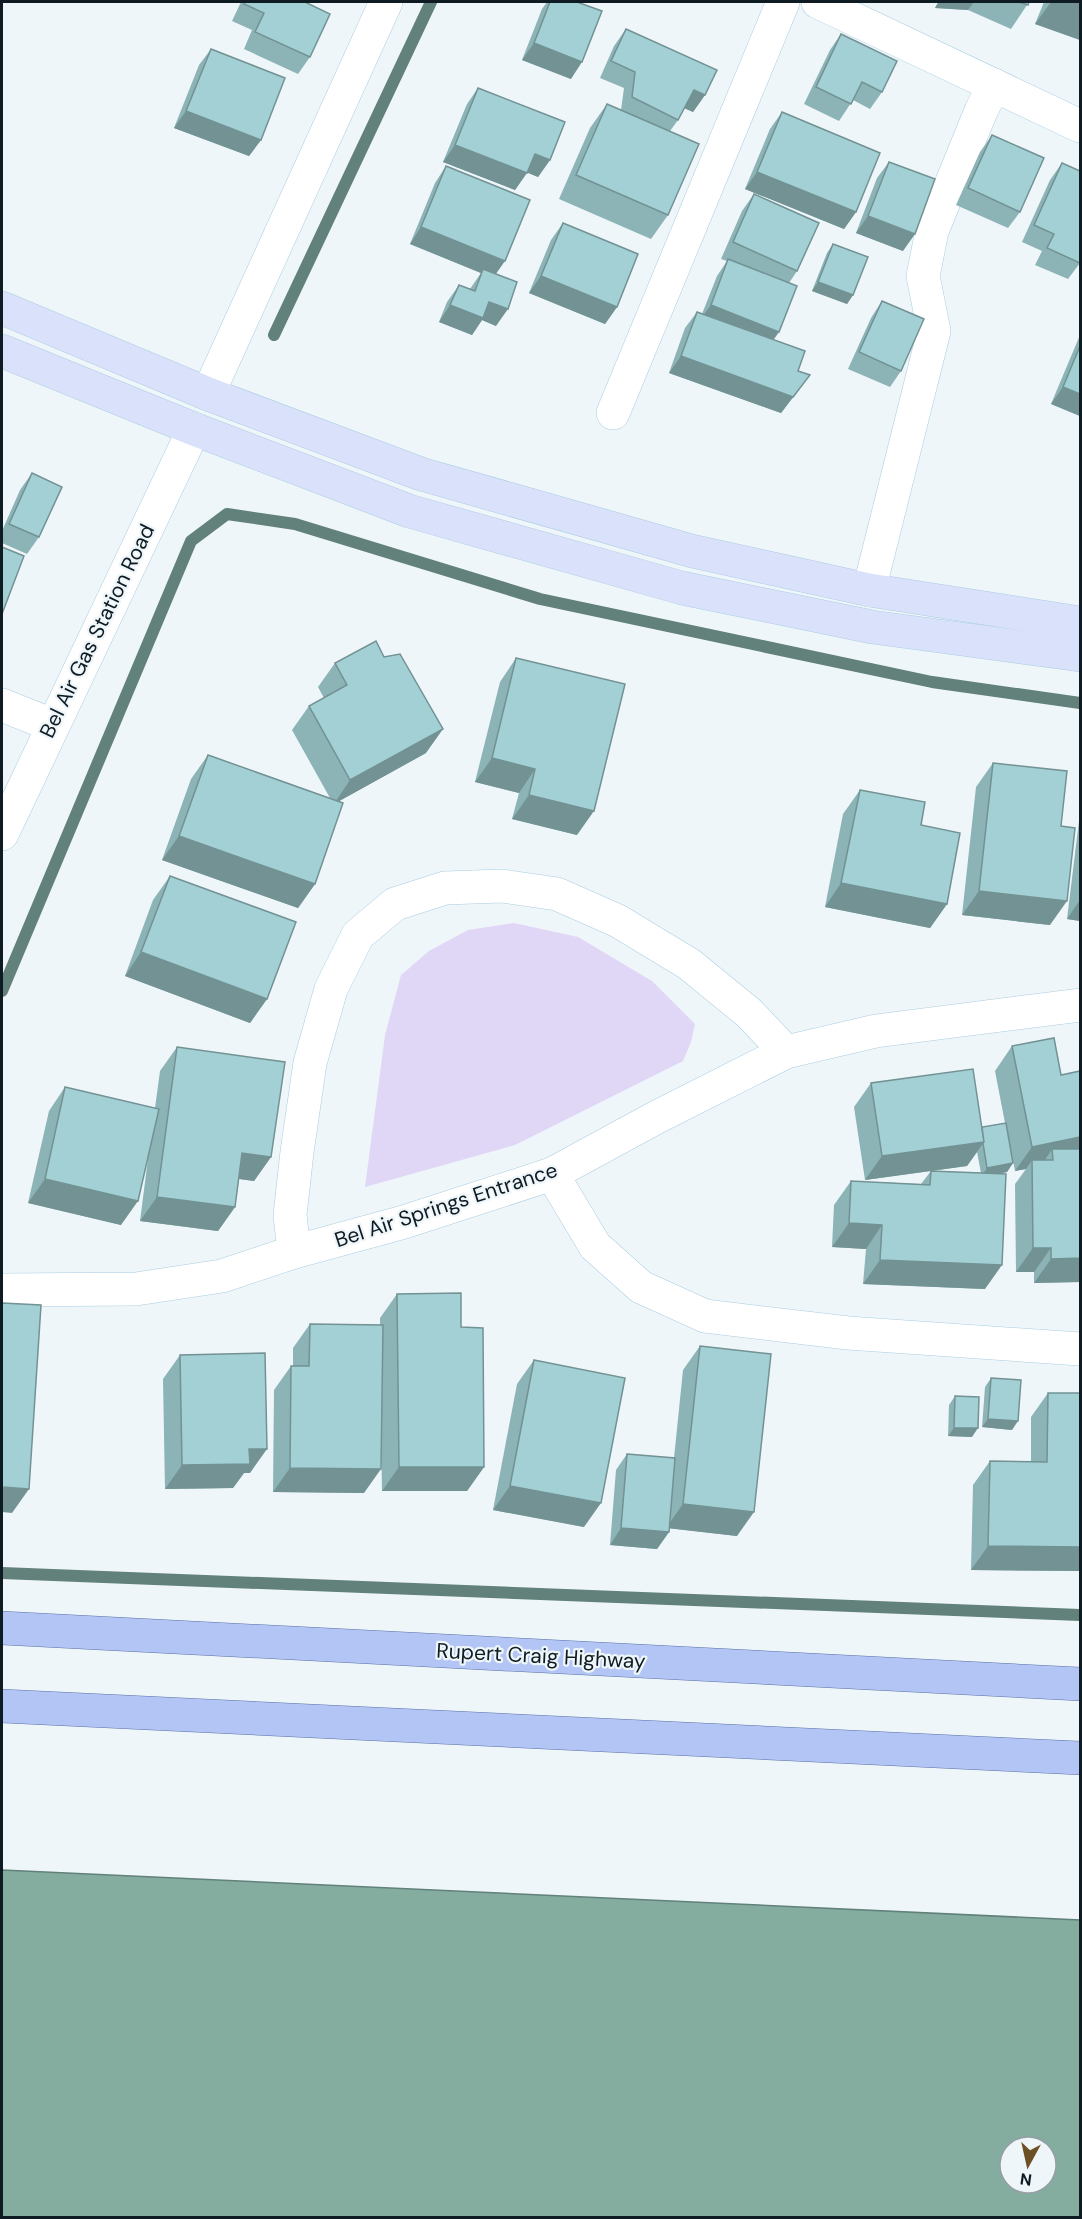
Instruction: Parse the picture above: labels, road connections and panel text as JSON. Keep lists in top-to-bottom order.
{
  "streets": {
    "main road": ["Rupert Craig Highway"],
    "street": ["Bel Air Gas Station Road", "Bel Air Springs Entrance"]
  },
  "north": "bottom"
}
